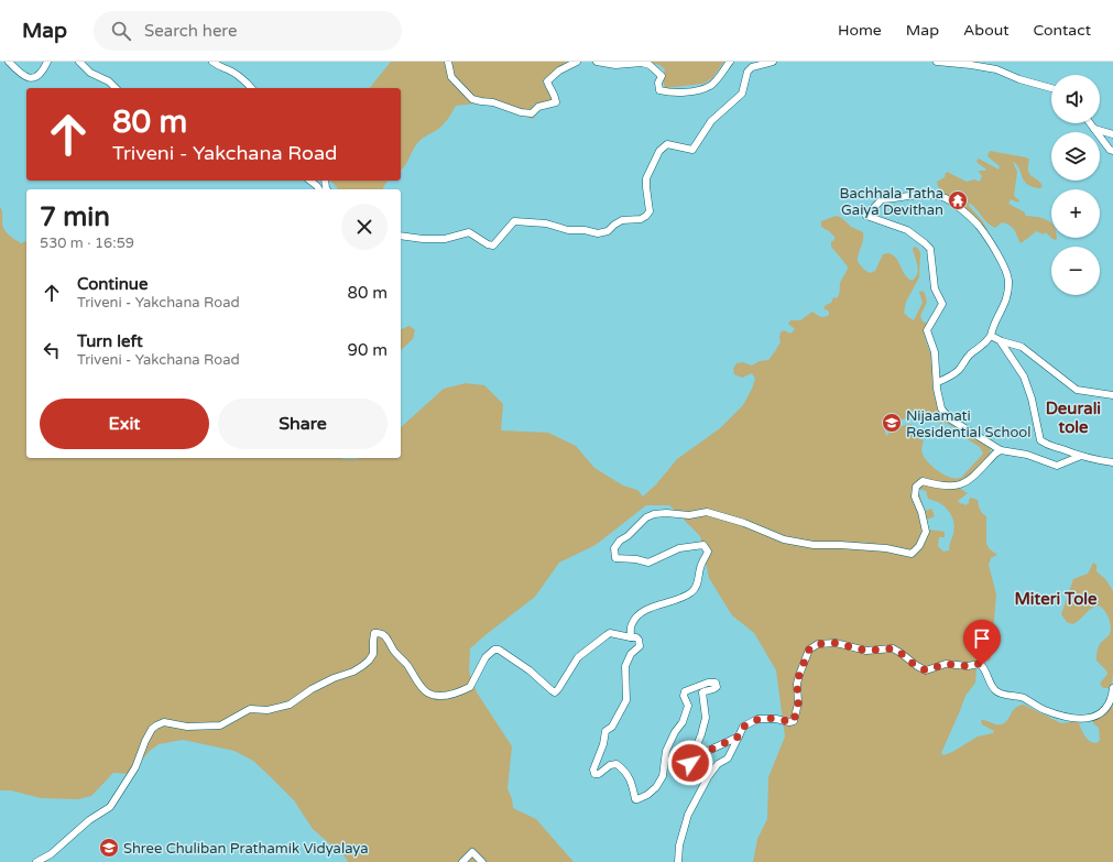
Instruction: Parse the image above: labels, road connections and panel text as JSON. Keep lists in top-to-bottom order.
{
  "districts": ["Deurali tole", "Miteri Tole"],
  "places": {
    "temple": ["Bachhala Tatha Gaiya Devithan"],
    "school or university": ["Nijaamati Residential School", "Shree Chuliban Prathamik Vidyalaya"]
  },
  "page": {
    "header": "Map",
    "search": "Search here",
    "nav": [
      "Home",
      "Map",
      "About",
      "Contact"
    ],
    "map_buttons": ["+", "−"],
    "turn": ["80 m", "Triveni - Yakchana Road"],
    "heading": ["7 min", "530 m · 16:59"],
    "list": [
      {
        "name": "Continue",
        "note": "Triveni - Yakchana Road",
        "value": "80 m"
      },
      {
        "name": "Turn left",
        "note": "Triveni - Yakchana Road",
        "value": "90 m"
      }
    ],
    "buttons": ["Exit", "Share"]
  }
}
